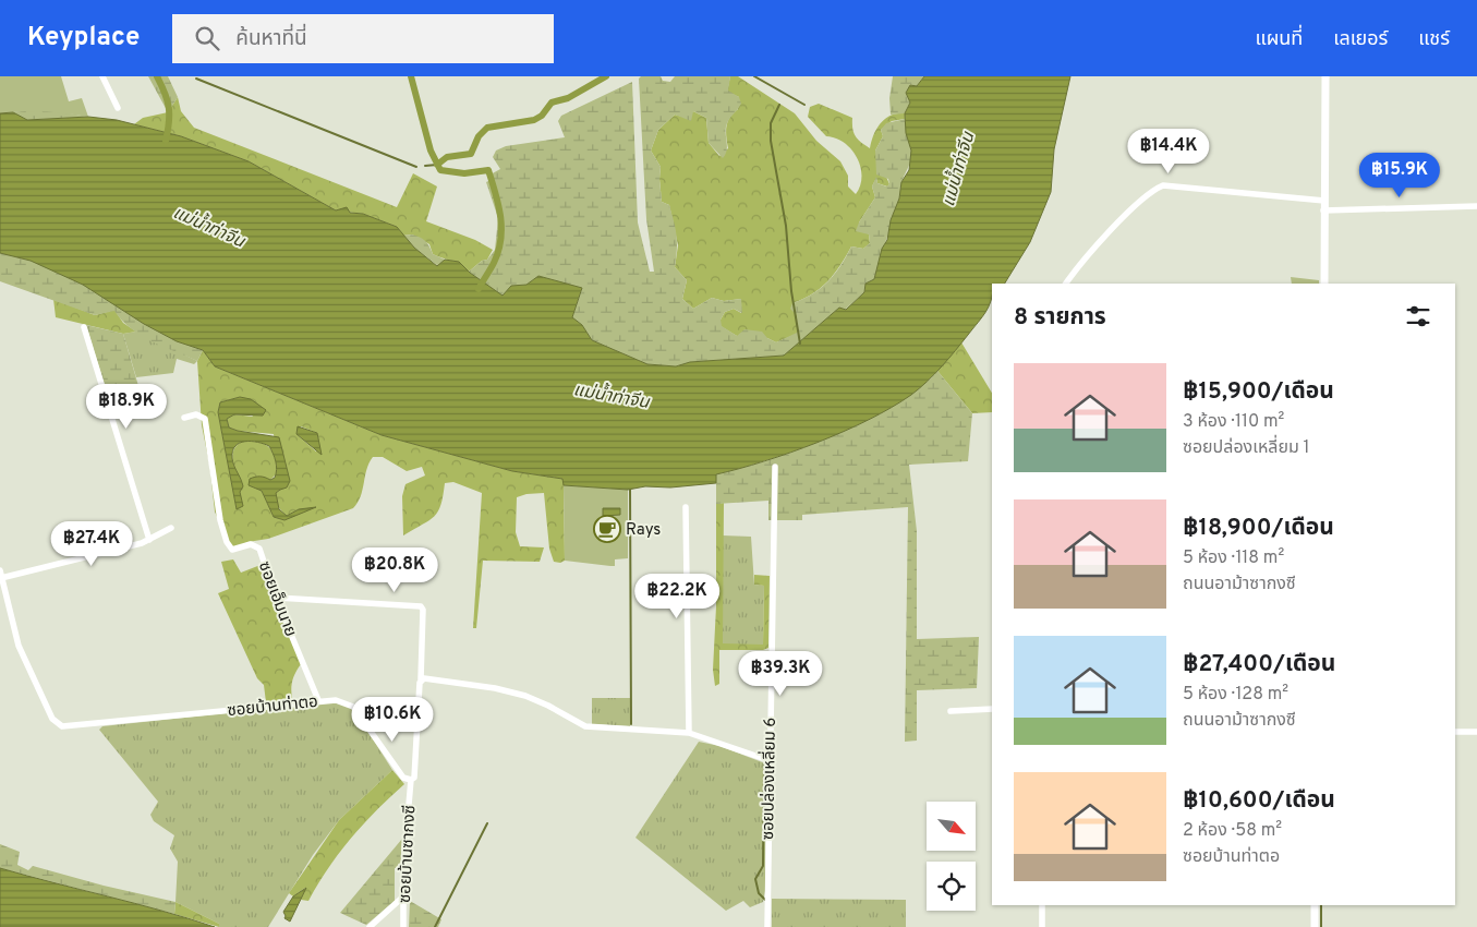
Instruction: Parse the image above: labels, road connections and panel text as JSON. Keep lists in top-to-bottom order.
{
  "streets": {
    "street": [
      "ซอยเอ็มนาย",
      "ซอยบ้านท่าตอ",
      "ซอยปล่องเหลี่ยม 6",
      "ซอยบ้านซากงซี"
    ]
  },
  "crossings": [
    ["ซอยเอ็มนาย", "ซอยบ้านท่าตอ"],
    ["ซอยบ้านท่าตอ", "ซอยบ้านซากงซี"]
  ],
  "water": ["แม่น้ำท่าจีน"],
  "places": {
    "cafe": ["Rays"]
  },
  "north": "bottom right",
  "page": {
    "header": "Keyplace",
    "search": "ค้นหาที่นี่",
    "nav": ["แผนที่", "เลเยอร์", "แชร์"],
    "price": [
      "฿14.4K",
      "฿15.9K",
      "฿18.9K",
      "฿27.4K",
      "฿20.8K",
      "฿22.2K",
      "฿39.3K",
      "฿10.6K"
    ],
    "heading": "8 รายการ",
    "list": [
      {
        "name": "฿15,900/เดือน",
        "note": "3 ห้อง · 110 m² · ซอยปล่องเหลี่ยม 1"
      },
      {
        "name": "฿18,900/เดือน",
        "note": "5 ห้อง · 118 m² · ถนนอาม้าซากงซี"
      },
      {
        "name": "฿27,400/เดือน",
        "note": "5 ห้อง · 128 m² · ถนนอาม้าซากงซี"
      },
      {
        "name": "฿10,600/เดือน",
        "note": "2 ห้อง · 58 m² · ซอยบ้านท่าตอ"
      }
    ]
  }
}
